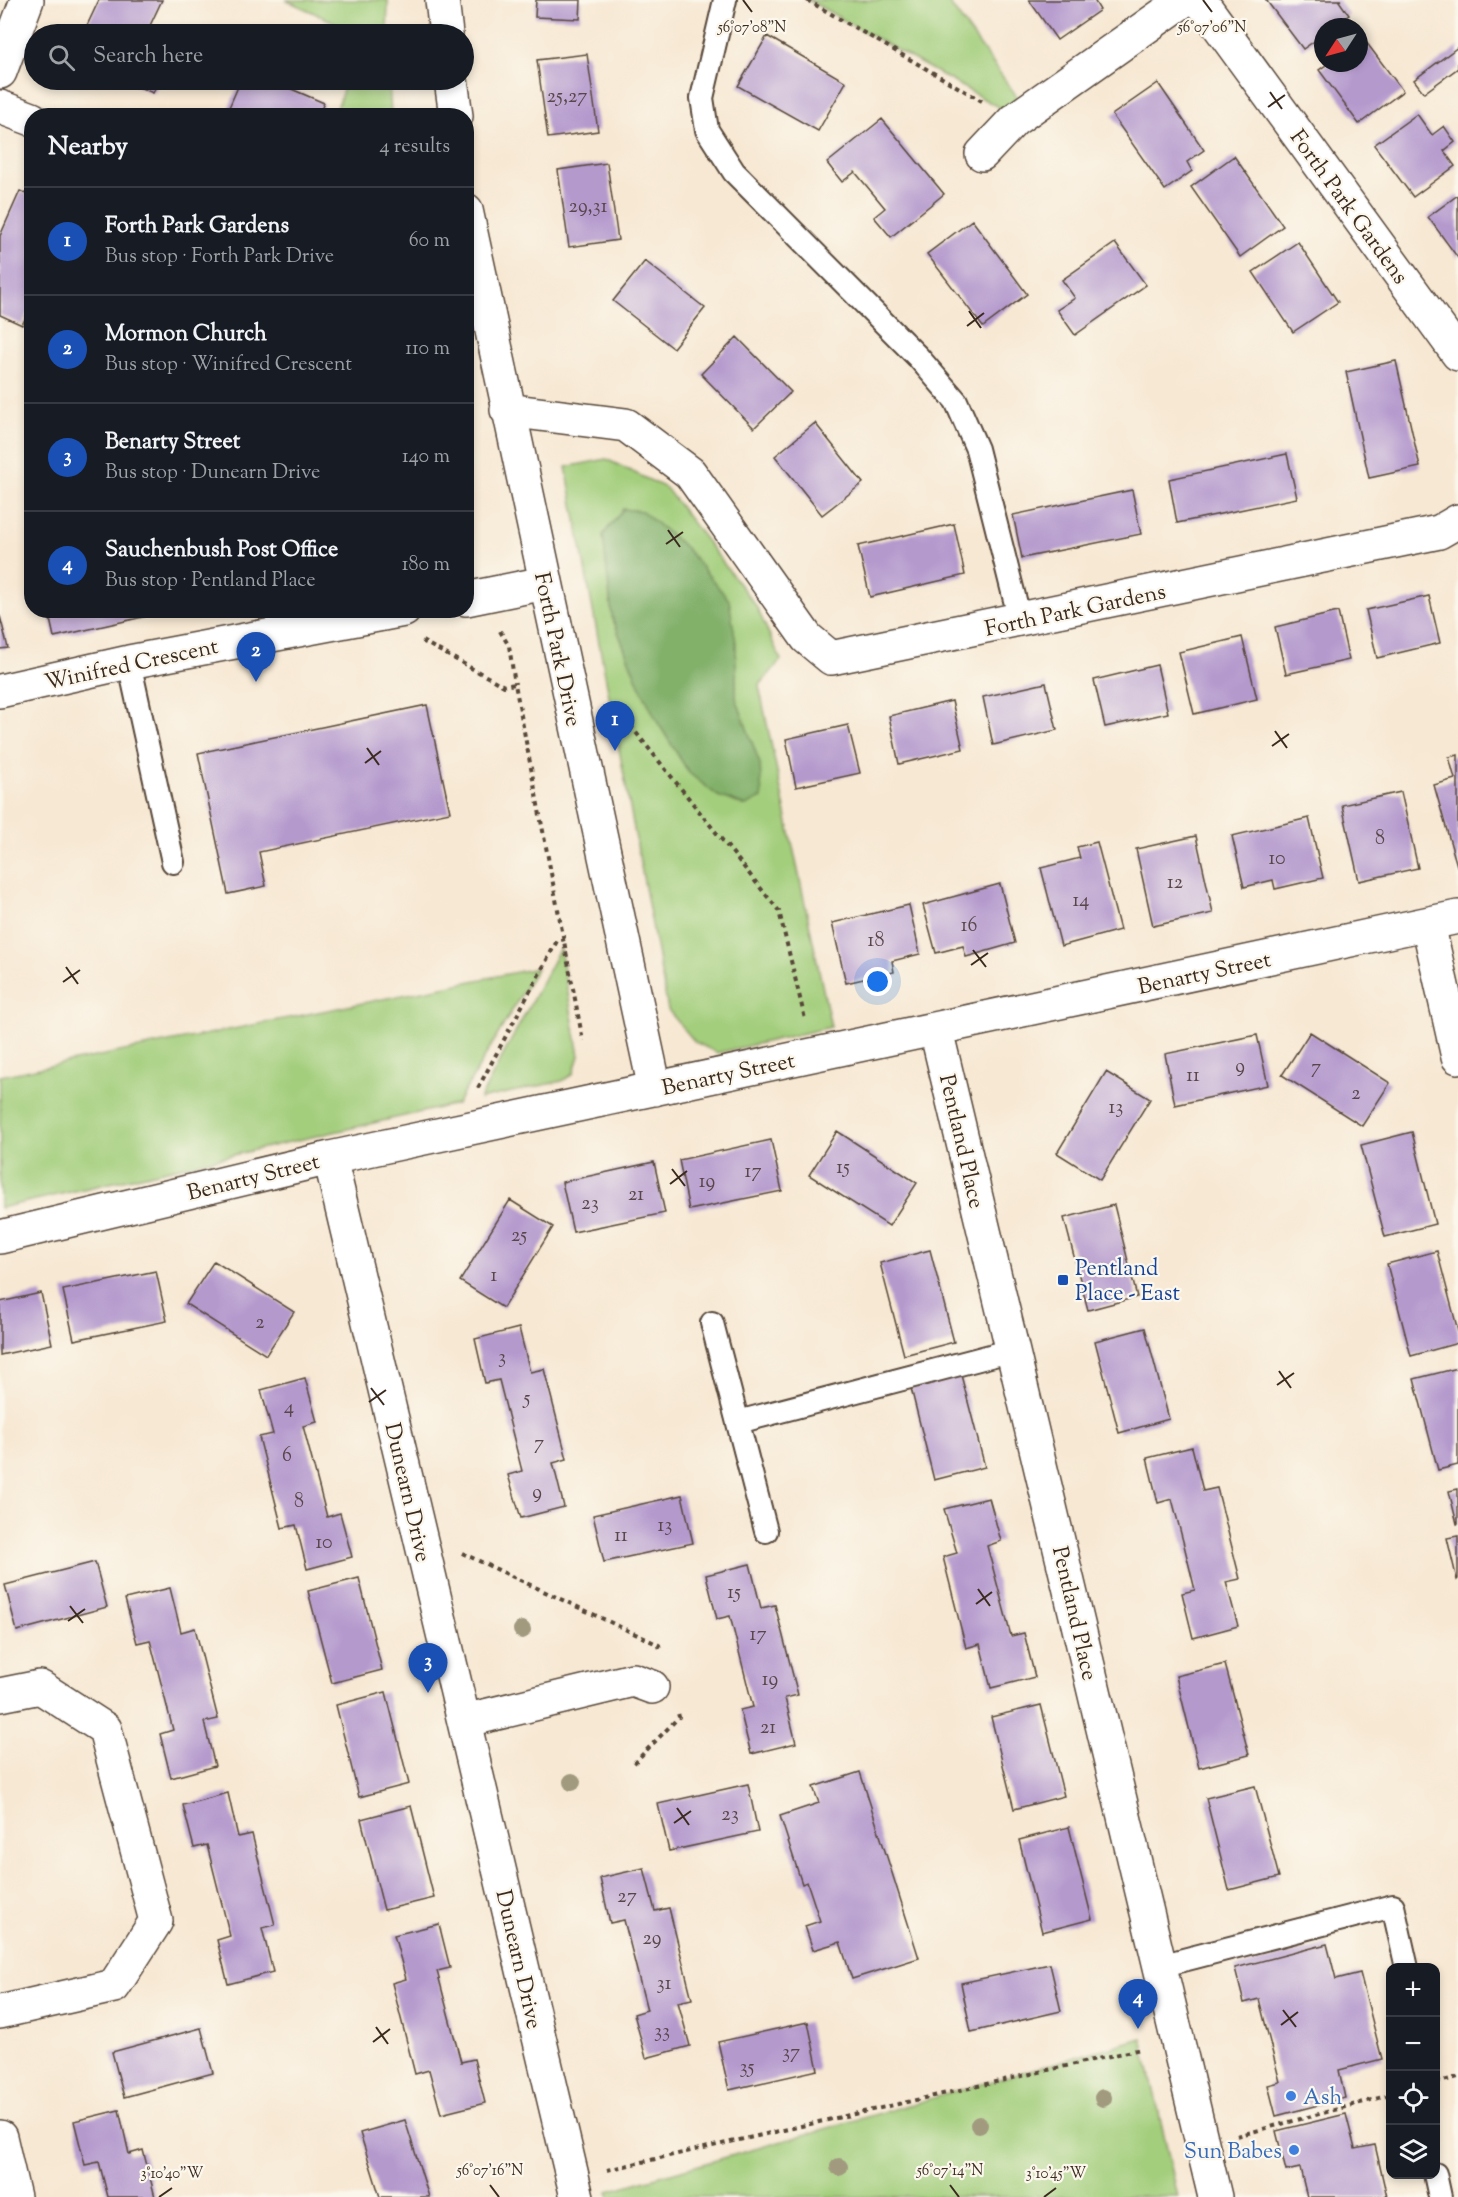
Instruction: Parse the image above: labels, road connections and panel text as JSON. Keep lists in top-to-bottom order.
{
  "streets": {
    "street": [
      "Forth Park Gardens",
      "Forth Park Drive",
      "Winifred Crescent",
      "Benarty Street",
      "Pentland Place",
      "Dunearn Drive"
    ]
  },
  "crossings": [
    ["Forth Park Gardens", "Forth Park Drive"],
    ["Forth Park Drive", "Benarty Street"],
    ["Benarty Street", "Pentland Place"],
    ["Benarty Street", "Dunearn Drive"]
  ],
  "places": {
    "transit": ["Pentland Place - East"],
    "other": ["Ash", "Sun Babes"]
  },
  "house_numbers": [
    "25,27",
    "29,31",
    "8",
    "10",
    "12",
    "14",
    "16",
    "18",
    "9",
    "7",
    "11",
    "2",
    "13",
    "15",
    "17",
    "19",
    "21",
    "23",
    "25",
    "1",
    "2",
    "3",
    "5",
    "4",
    "7",
    "6",
    "9",
    "8",
    "13",
    "11",
    "10",
    "15",
    "17",
    "19",
    "21",
    "23",
    "27",
    "29",
    "31",
    "33",
    "37",
    "35"
  ],
  "north": "bottom left",
  "page": {
    "search": "Search here",
    "heading": ["Nearby", "4 results"],
    "list": [
      {
        "mark": "1",
        "name": "Forth Park Gardens",
        "note": "Bus stop · Forth Park Drive",
        "value": "60 m"
      },
      {
        "mark": "2",
        "name": "Mormon Church",
        "note": "Bus stop · Winifred Crescent",
        "value": "110 m"
      },
      {
        "mark": "3",
        "name": "Benarty Street",
        "note": "Bus stop · Dunearn Drive",
        "value": "140 m"
      },
      {
        "mark": "4",
        "name": "Sauchenbush Post Office",
        "note": "Bus stop · Pentland Place",
        "value": "180 m"
      }
    ],
    "pins": [
      "2",
      "1",
      "3",
      "4"
    ],
    "map_buttons": ["+", "−"]
  },
  "coordinates": [
    "56°07'08\"N",
    "56°07'06\"N",
    "56°07'16\"N",
    "56°07'14\"N",
    "3°10'40\"W",
    "3°10'45\"W"
  ]
}
